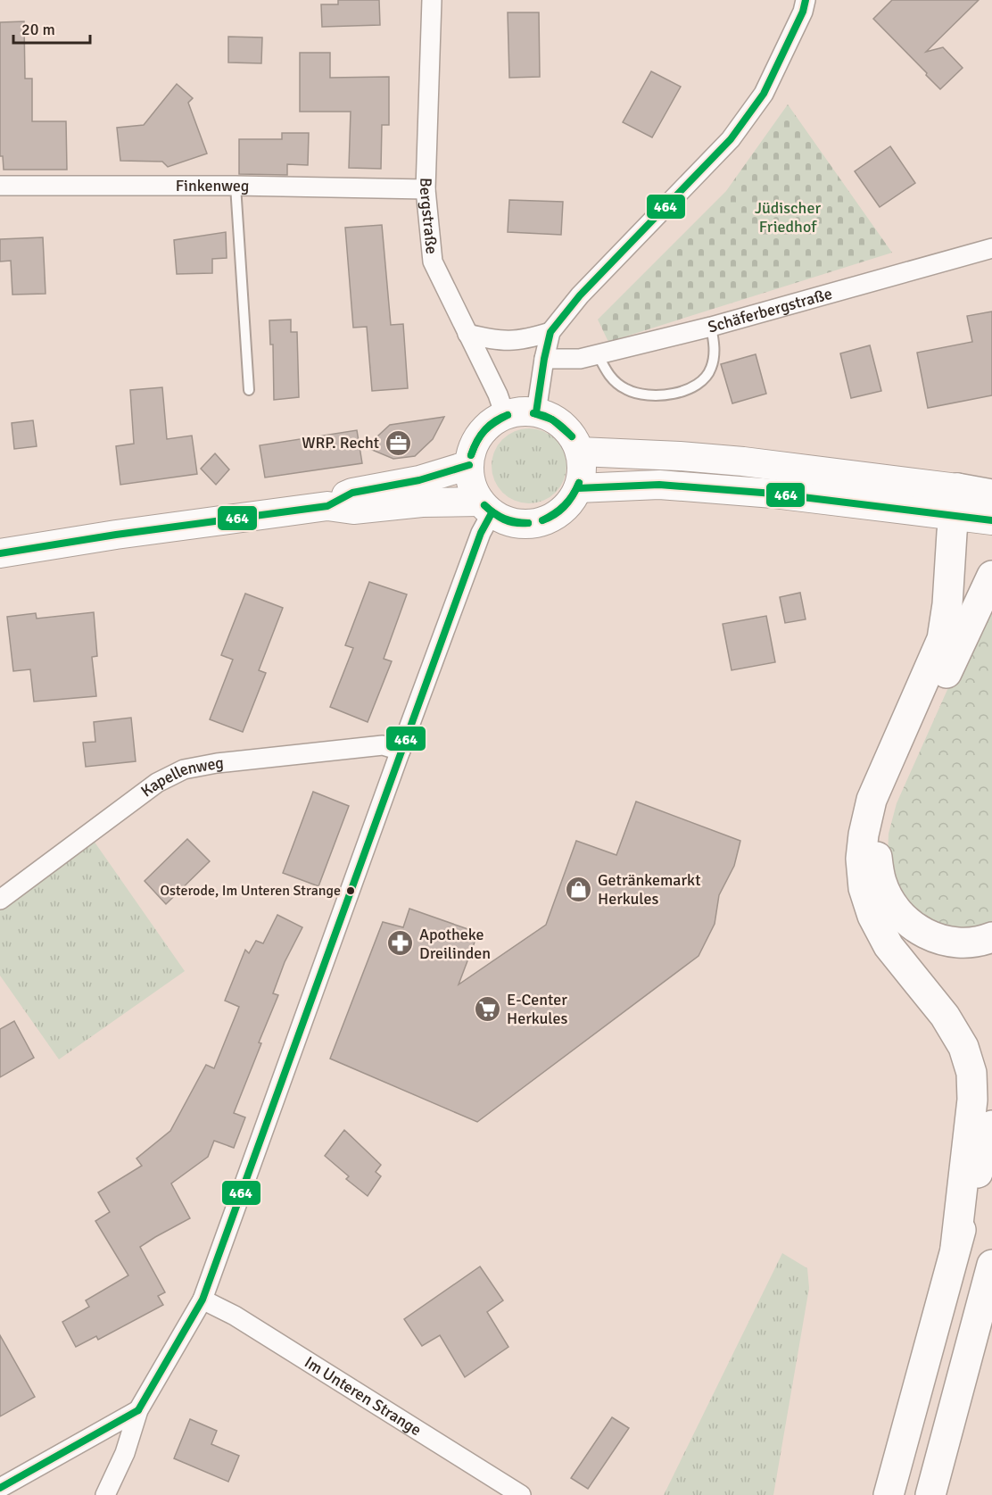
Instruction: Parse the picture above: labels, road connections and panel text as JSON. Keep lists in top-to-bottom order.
{
  "streets": {
    "street": [
      "Finkenweg",
      "Bergstraße",
      "Schäferbergstraße",
      "Kapellenweg",
      "Im Unteren Strange"
    ]
  },
  "crossings": [
    ["Finkenweg", "Bergstraße"]
  ],
  "parks": ["Jüdischer Friedhof"],
  "places": {
    "office": ["WRP. Recht"],
    "shop": ["Getränkemarkt Herkules"],
    "other": ["Osterode, Im Unteren Strange"],
    "pharmacy": ["Apotheke Dreilinden"],
    "supermarket": ["E-Center Herkules"]
  },
  "lines": ["transit line 464"],
  "scale_bar": "20 m"
}
